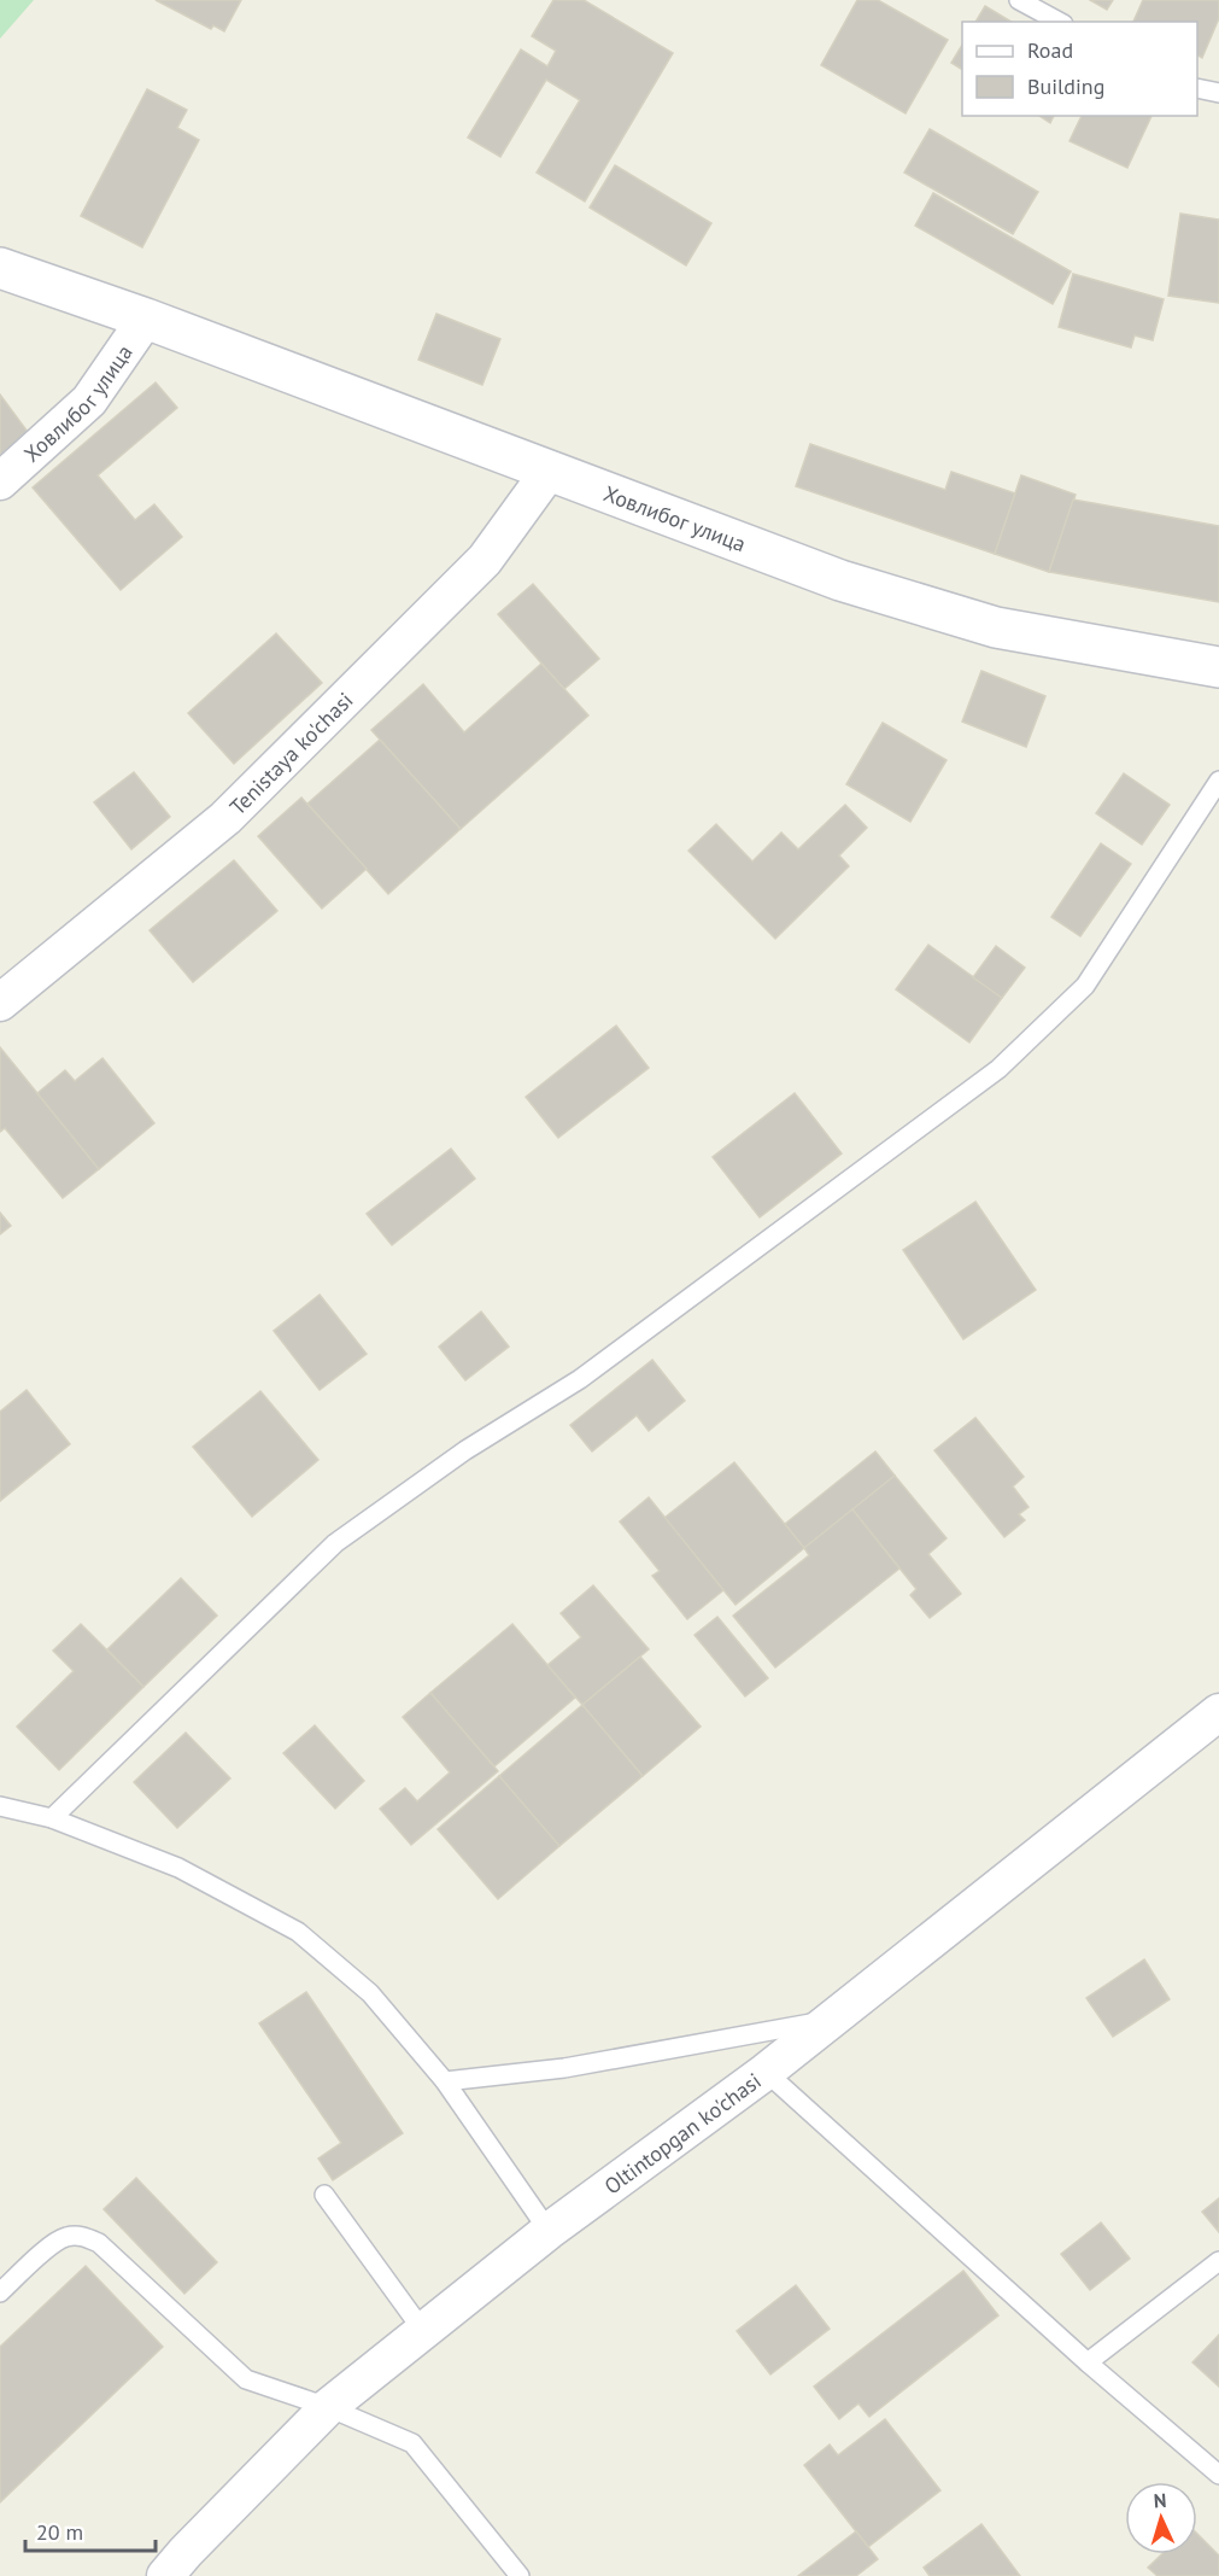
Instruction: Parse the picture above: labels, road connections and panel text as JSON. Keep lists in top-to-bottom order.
{
  "streets": {
    "street": ["Ховлибог улица", "Tenistaya ko'chasi", "Oltintopgan ko'chasi"]
  },
  "crossings": [
    ["Ховлибог улица", "Tenistaya ko'chasi"]
  ],
  "legend": ["Road", "Building"],
  "scale_bar": "20 m",
  "north": "top"
}
